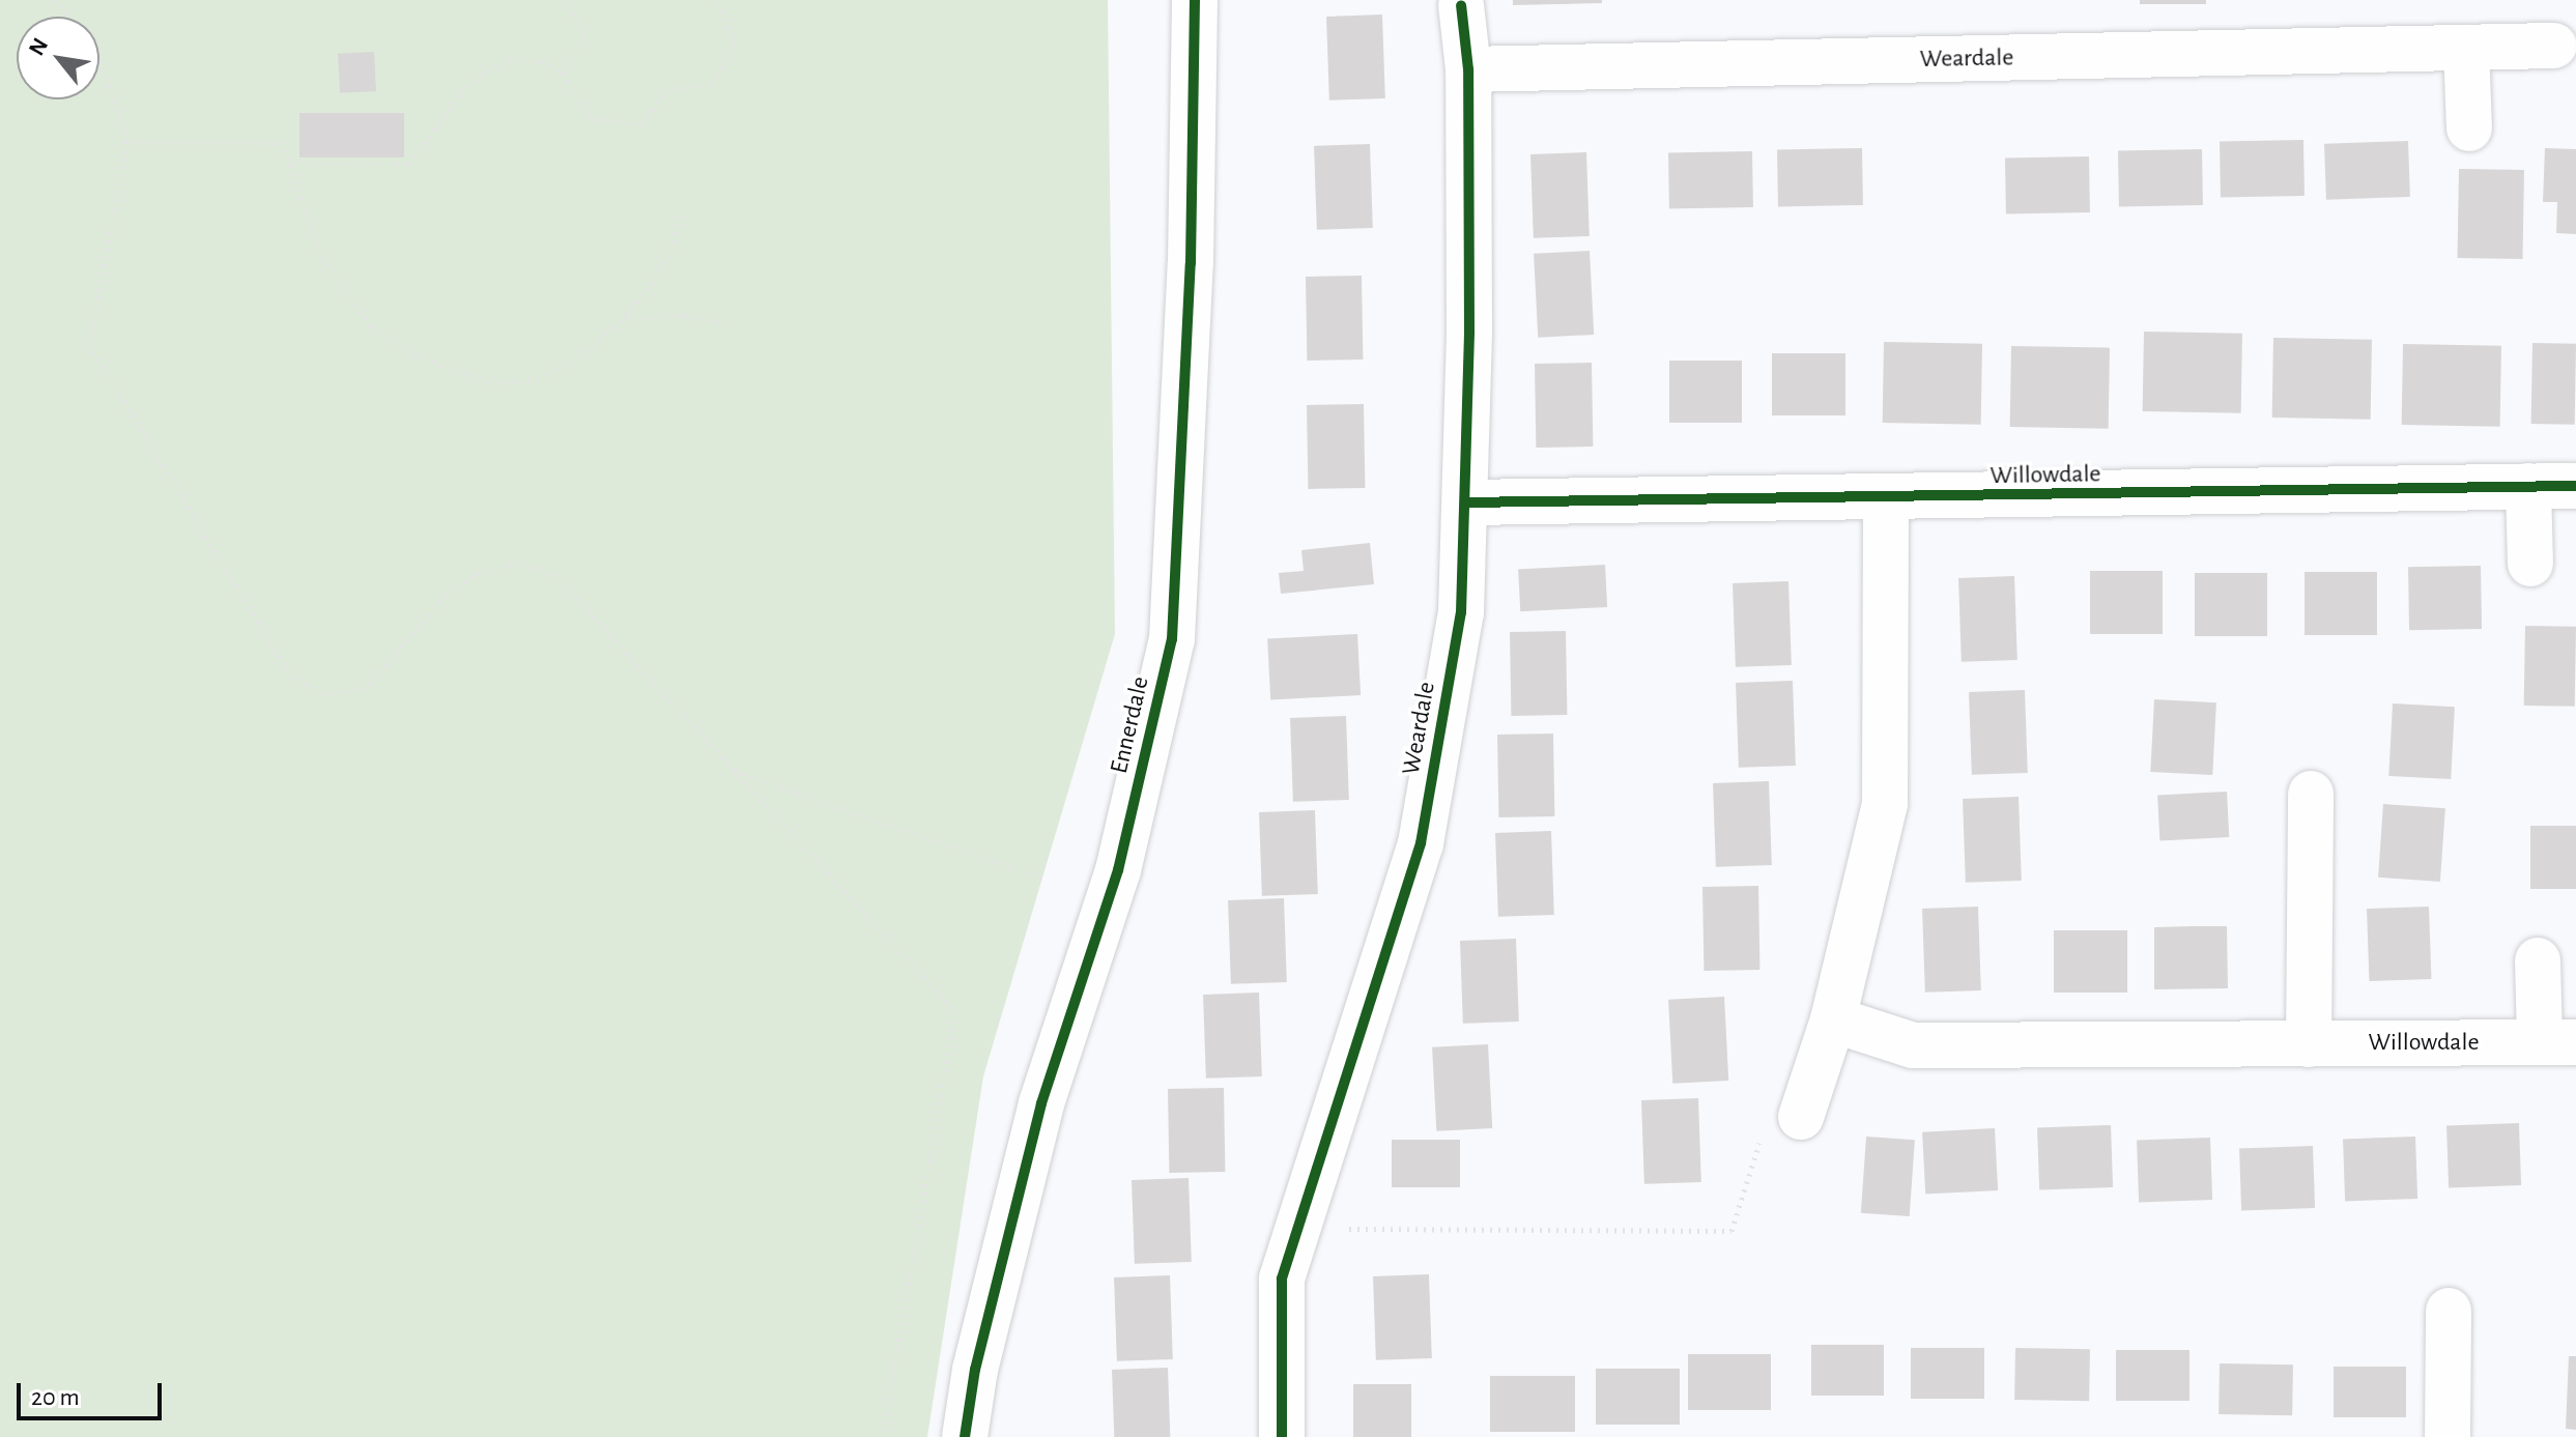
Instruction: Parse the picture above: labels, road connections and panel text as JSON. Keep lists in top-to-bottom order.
{
  "streets": {
    "street": ["Weardale", "Willowdale", "Ennerdale"]
  },
  "crossings": [
    ["Weardale", "Willowdale"]
  ],
  "scale_bar": "20 m",
  "north": "top left"
}
